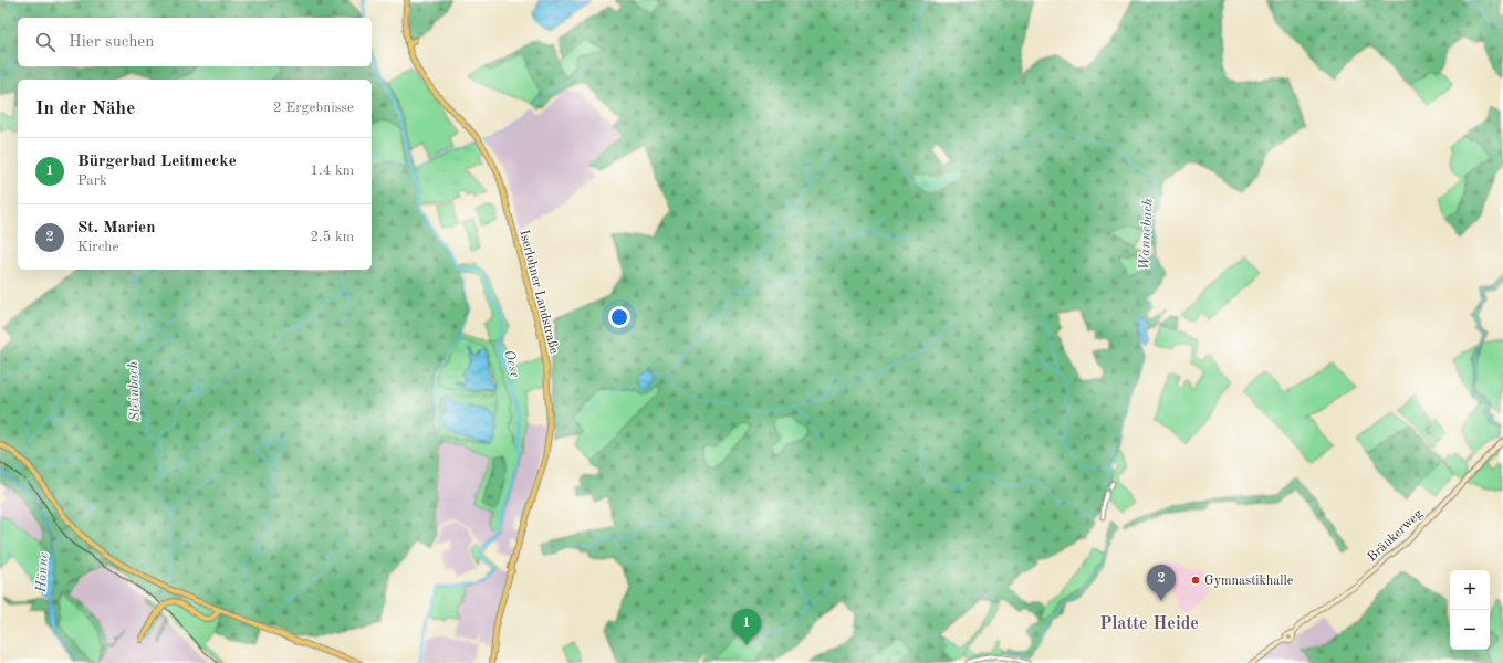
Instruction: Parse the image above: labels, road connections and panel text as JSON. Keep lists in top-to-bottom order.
{
  "streets": {
    "main road": ["Iserlohner Landstraße", "Bräukerweg"]
  },
  "districts": ["Platte Heide"],
  "water": [
    "Wannebach",
    "Oese",
    "Steinbach",
    "Hönne"
  ],
  "places": ["Gymnastikhalle"],
  "page": {
    "search": "Hier suchen",
    "heading": ["In der Nähe", "2 Ergebnisse"],
    "list": [
      {
        "mark": "1",
        "name": "Bürgerbad Leitmecke",
        "note": "Park",
        "value": "1.4 km"
      },
      {
        "mark": "2",
        "name": "St. Marien",
        "note": "Kirche",
        "value": "2.5 km"
      }
    ],
    "pins": ["2", "1"],
    "map_buttons": ["+", "−"]
  }
}
